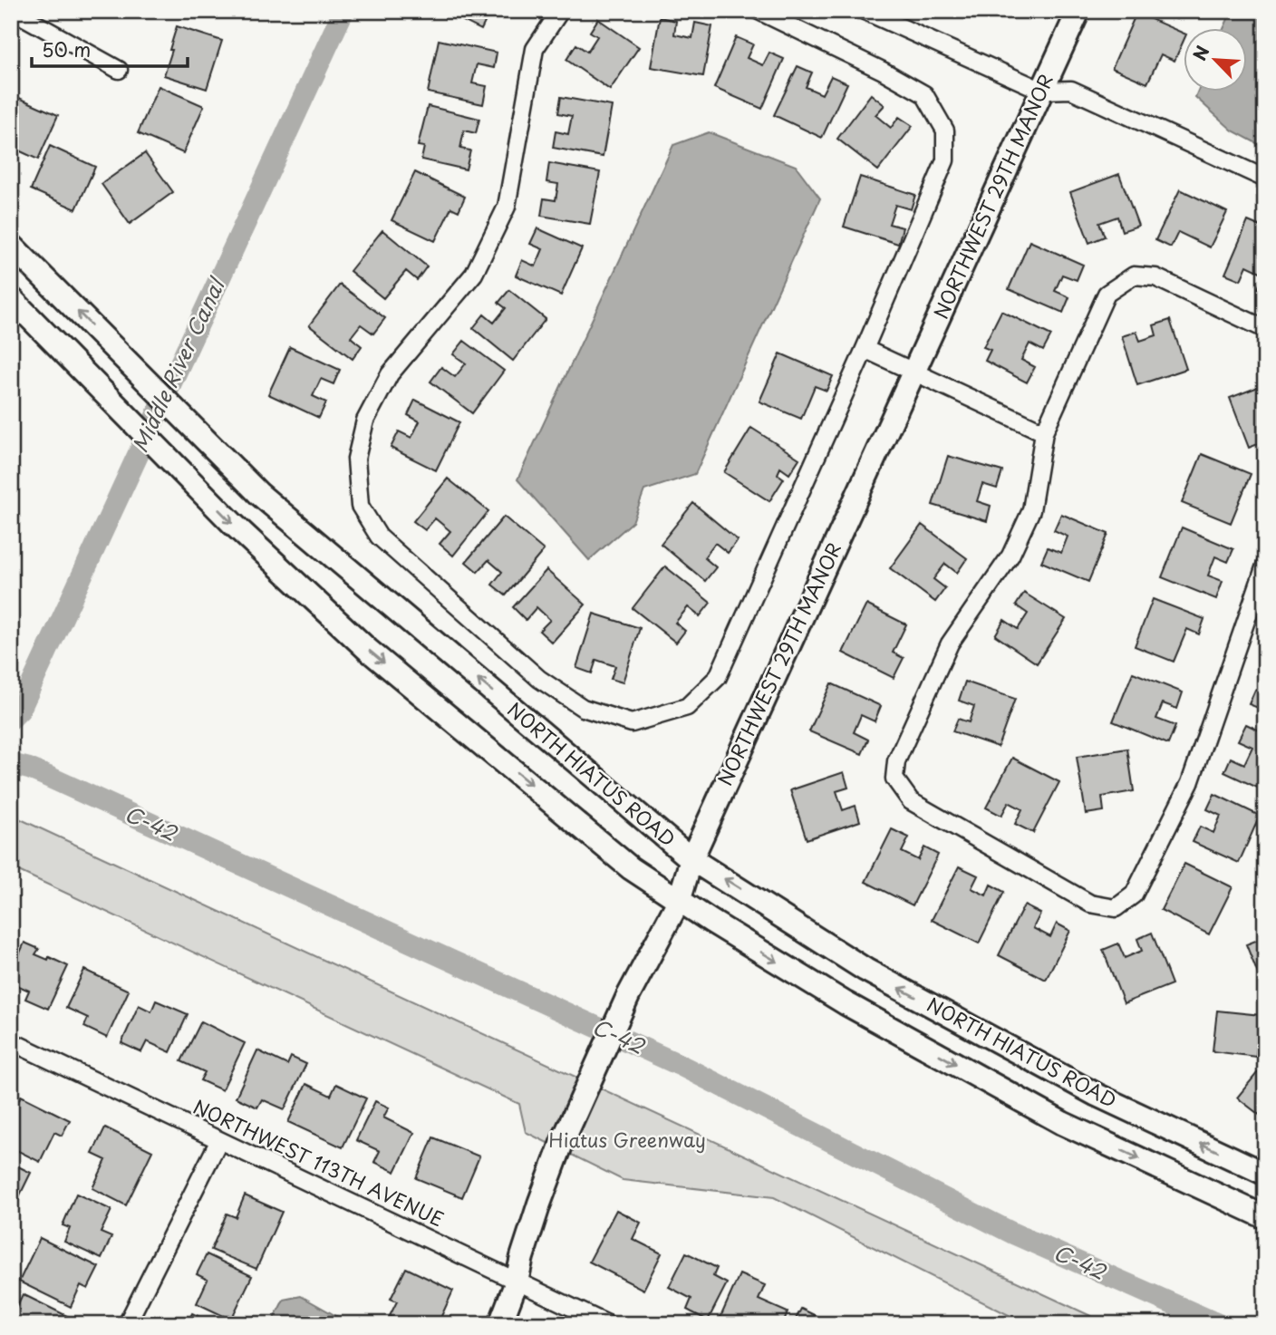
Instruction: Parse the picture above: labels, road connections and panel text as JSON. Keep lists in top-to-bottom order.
{
  "streets": {
    "main road": ["NORTHWEST 29TH MANOR", "NORTH HIATUS ROAD"],
    "street": ["NORTHWEST 113TH AVENUE"]
  },
  "crossings": [
    ["NORTHWEST 29TH MANOR", "NORTH HIATUS ROAD"],
    ["NORTHWEST 29TH MANOR", "NORTHWEST 113TH AVENUE"]
  ],
  "water": ["Middle River Canal", "C-42"],
  "parks": ["Hiatus Greenway"],
  "scale_bar": "50 m",
  "north": "top left"
}
